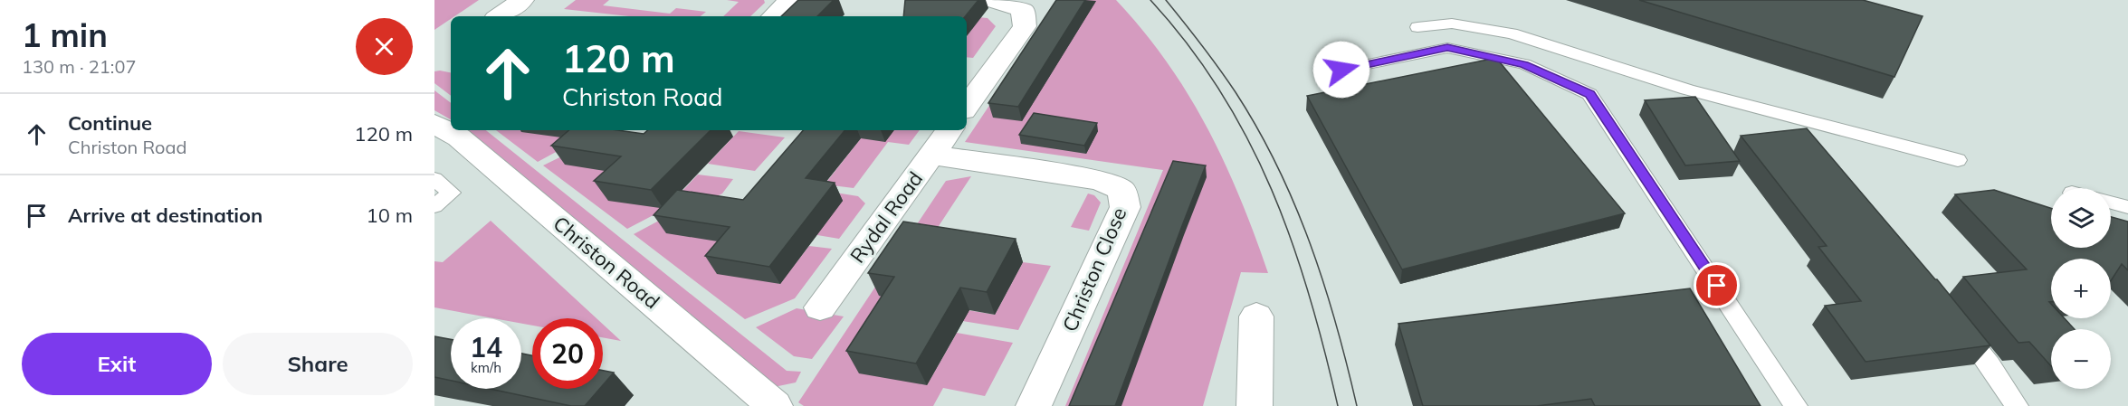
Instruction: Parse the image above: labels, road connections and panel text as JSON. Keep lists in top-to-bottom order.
{
  "streets": {
    "street": ["Rydal Road", "Christon Road", "Christon Close"]
  },
  "crossings": [
    ["Rydal Road", "Christon Close"]
  ],
  "page": {
    "heading": ["1 min", "130 m · 21:07"],
    "turn": ["120 m", "Christon Road"],
    "list": [
      {
        "name": "Continue",
        "note": "Christon Road",
        "value": "120 m"
      },
      {
        "name": "Arrive at destination",
        "value": "10 m"
      }
    ],
    "map_buttons": ["+", "−"],
    "speed": "14 km/h",
    "limit": "20",
    "buttons": ["Exit", "Share"]
  }
}
